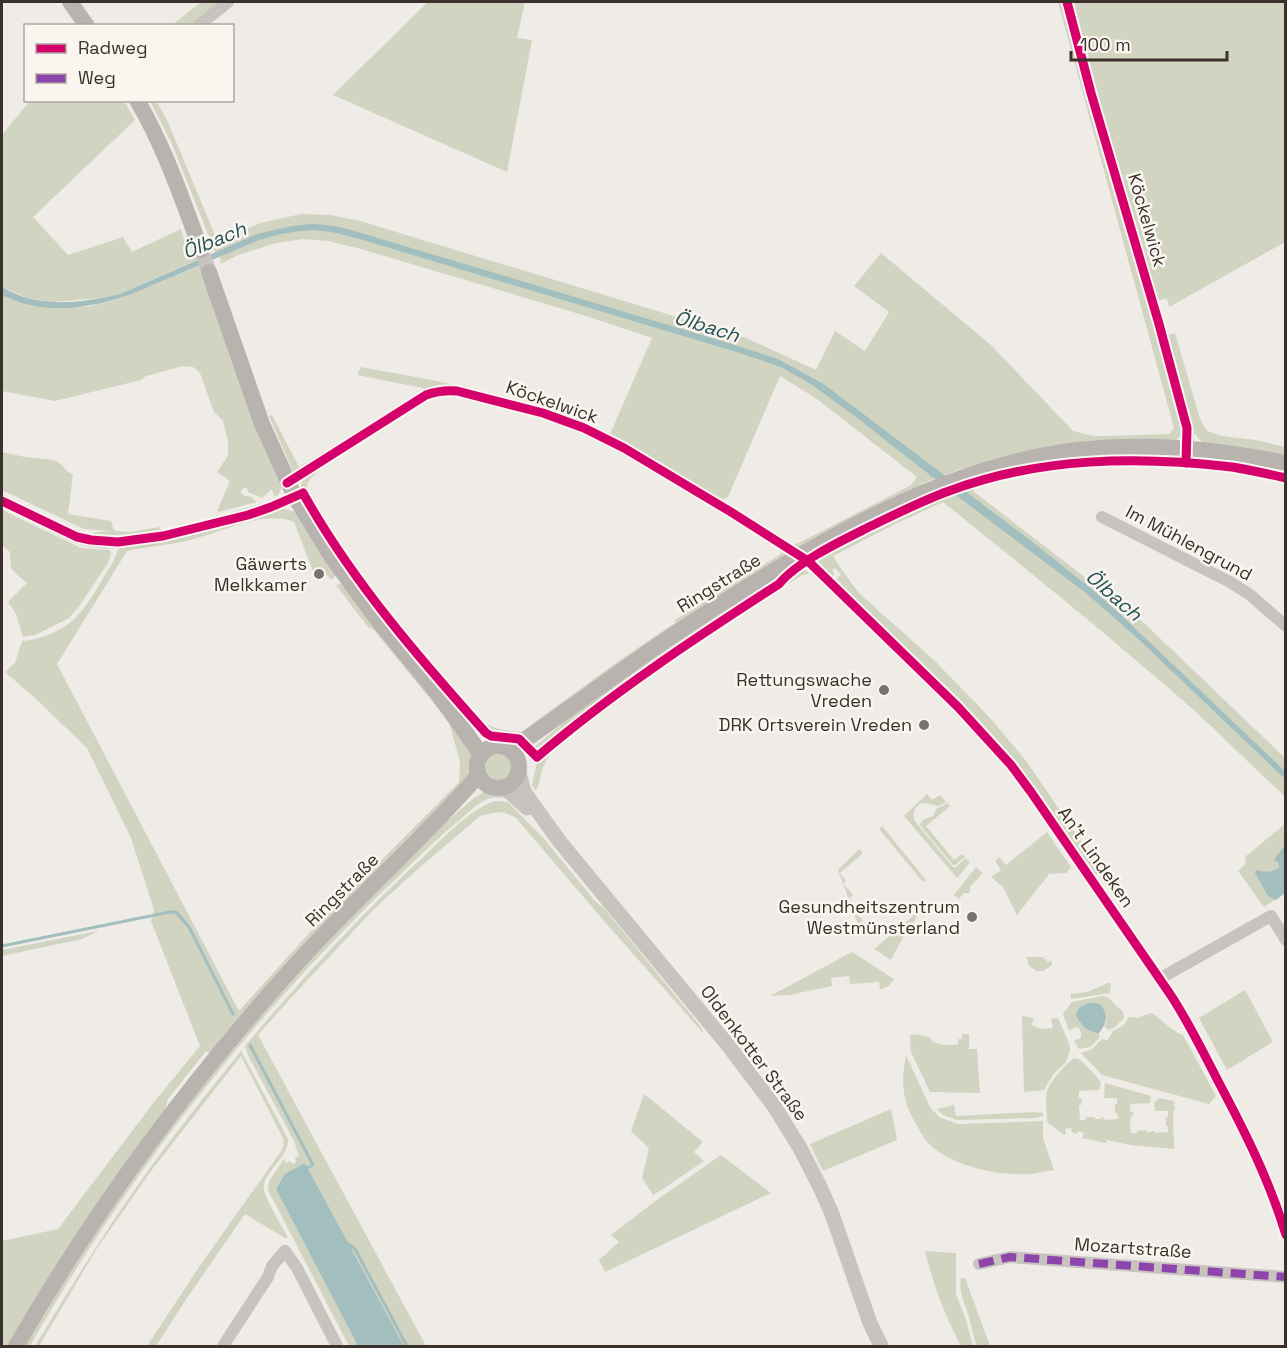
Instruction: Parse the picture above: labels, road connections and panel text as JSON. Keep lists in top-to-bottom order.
{
  "streets": {
    "main road": ["Ringstraße"],
    "street": [
      "Köckelwick",
      "Im Mühlengrund",
      "An't Lindeken",
      "Oldenkotter Straße",
      "Mozartstraße"
    ]
  },
  "crossings": [
    ["Köckelwick", "Ringstraße"],
    ["Köckelwick", "An't Lindeken"],
    ["Ringstraße", "An't Lindeken"]
  ],
  "water": ["Ölbach"],
  "places": [
    "Gäwerts Melkkamer",
    "Rettungswache Vreden",
    "DRK Ortsverein Vreden",
    "Gesundheitszentrum Westmünsterland"
  ],
  "legend": ["Radweg", "Weg"],
  "scale_bar": "100 m"
}
